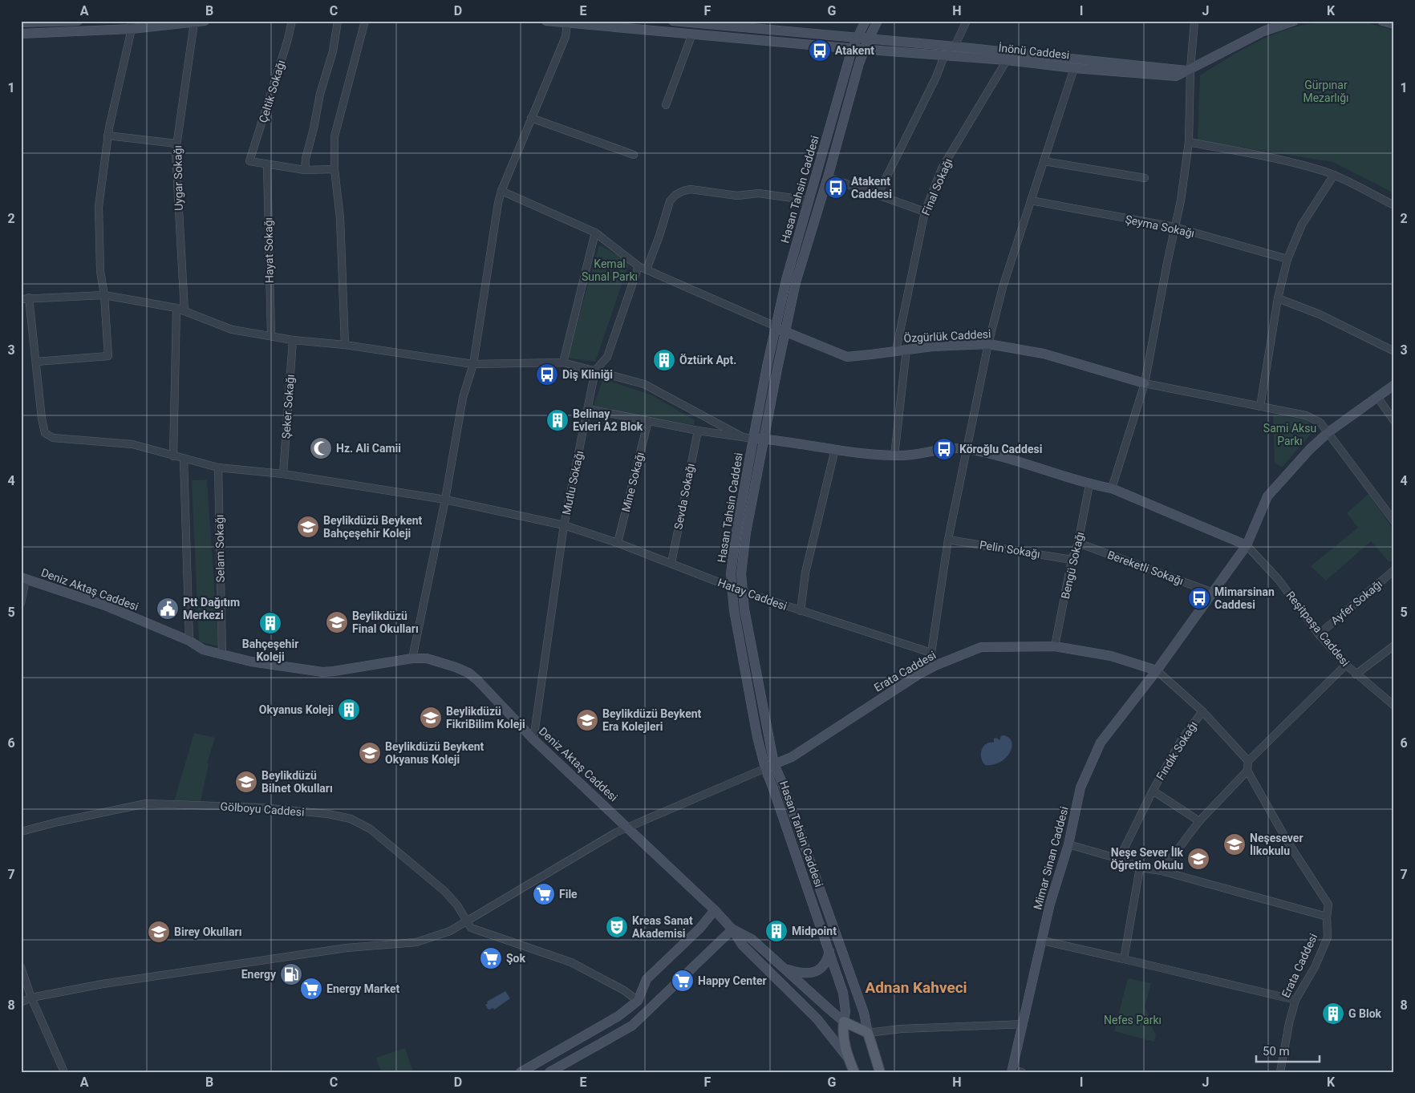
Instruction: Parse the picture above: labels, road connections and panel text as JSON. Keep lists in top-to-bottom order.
{
  "streets": {
    "street": [
      "İnönü Caddesi",
      "Çeltik Sokağı",
      "Uygar Sokağı",
      "Final Sokağı",
      "Hasan Tahsin Caddesi",
      "Şeyma Sokağı",
      "Hayat Sokağı",
      "Özgürlük Caddesi",
      "Şeker Sokağı",
      "Mine Sokağı",
      "Mutlu Sokağı",
      "Sevda Sokağı",
      "Selam Sokağı",
      "Pelin Sokağı",
      "Bengü Sokağı",
      "Bereketli Sokağı",
      "Deniz Aktaş Caddesi",
      "Hatay Caddesi",
      "Ayfer Sokağı",
      "Reşitpaşa Caddesi",
      "Erata Caddesi",
      "Fındık Sokağı",
      "Gölboyu Caddesi",
      "Mimar Sinan Caddesi"
    ]
  },
  "crossings": [
    ["İnönü Caddesi", "Final Sokağı"],
    ["İnönü Caddesi", "Hasan Tahsin Caddesi"],
    ["Çeltik Sokağı", "Hayat Sokağı"],
    ["Final Sokağı", "Özgürlük Caddesi"],
    ["Hasan Tahsin Caddesi", "Özgürlük Caddesi"],
    ["Hasan Tahsin Caddesi", "Hatay Caddesi"],
    ["Hasan Tahsin Caddesi", "Erata Caddesi"],
    ["Şeker Sokağı", "Hatay Caddesi"],
    ["Mine Sokağı", "Hatay Caddesi"],
    ["Mutlu Sokağı", "Deniz Aktaş Caddesi"],
    ["Mutlu Sokağı", "Hatay Caddesi"],
    ["Sevda Sokağı", "Hatay Caddesi"],
    ["Selam Sokağı", "Deniz Aktaş Caddesi"],
    ["Selam Sokağı", "Hatay Caddesi"],
    ["Pelin Sokağı", "Bengü Sokağı"],
    ["Bengü Sokağı", "Bereketli Sokağı"],
    ["Bengü Sokağı", "Erata Caddesi"],
    ["Bereketli Sokağı", "Mimar Sinan Caddesi"],
    ["Ayfer Sokağı", "Reşitpaşa Caddesi"],
    ["Reşitpaşa Caddesi", "Mimar Sinan Caddesi"],
    ["Erata Caddesi", "Mimar Sinan Caddesi"]
  ],
  "districts": ["Adnan Kahveci"],
  "parks": [
    "Gürpınar Mezarlığı",
    "Kemal Sunal Parkı",
    "Sami Aksu Parkı",
    "Nefes Parkı"
  ],
  "places": {
    "bus stop": [
      "Atakent",
      "Atakent Caddesi",
      "Diş Kliniği",
      "Köroğlu Caddesi",
      "Mimarsinan Caddesi"
    ],
    "building": [
      "Öztürk Apt.",
      "Belinay Evleri A2 Blok",
      "Bahçeşehir Koleji",
      "Okyanus Koleji",
      "Midpoint",
      "G Blok"
    ],
    "mosque": ["Hz. Ali Camii"],
    "school or university": [
      "Beylikdüzü Beykent Bahçeşehir Koleji",
      "Beylikdüzü Final Okulları",
      "Beylikdüzü FikriBilim Koleji",
      "Beylikdüzü Beykent Era Kolejleri",
      "Beylikdüzü Beykent Okyanus Koleji",
      "Beylikdüzü Bilnet Okulları",
      "Neşesever İlkokulu",
      "Neşe Sever İlk Öğretim Okulu",
      "Birey Okulları"
    ],
    "public building": ["Ptt Dağıtım Merkezi"],
    "supermarket": [
      "File",
      "Şok",
      "Happy Center",
      "Energy Market"
    ],
    "theatre": ["Kreas Sanat Akademisi"],
    "fuel station": ["Energy"]
  },
  "scale_bar": "50 m",
  "grid": {
    "columns": [
      "A",
      "B",
      "C",
      "D",
      "E",
      "F",
      "G",
      "H",
      "I",
      "J",
      "K"
    ],
    "rows": [
      "1",
      "2",
      "3",
      "4",
      "5",
      "6",
      "7",
      "8"
    ]
  }
}
